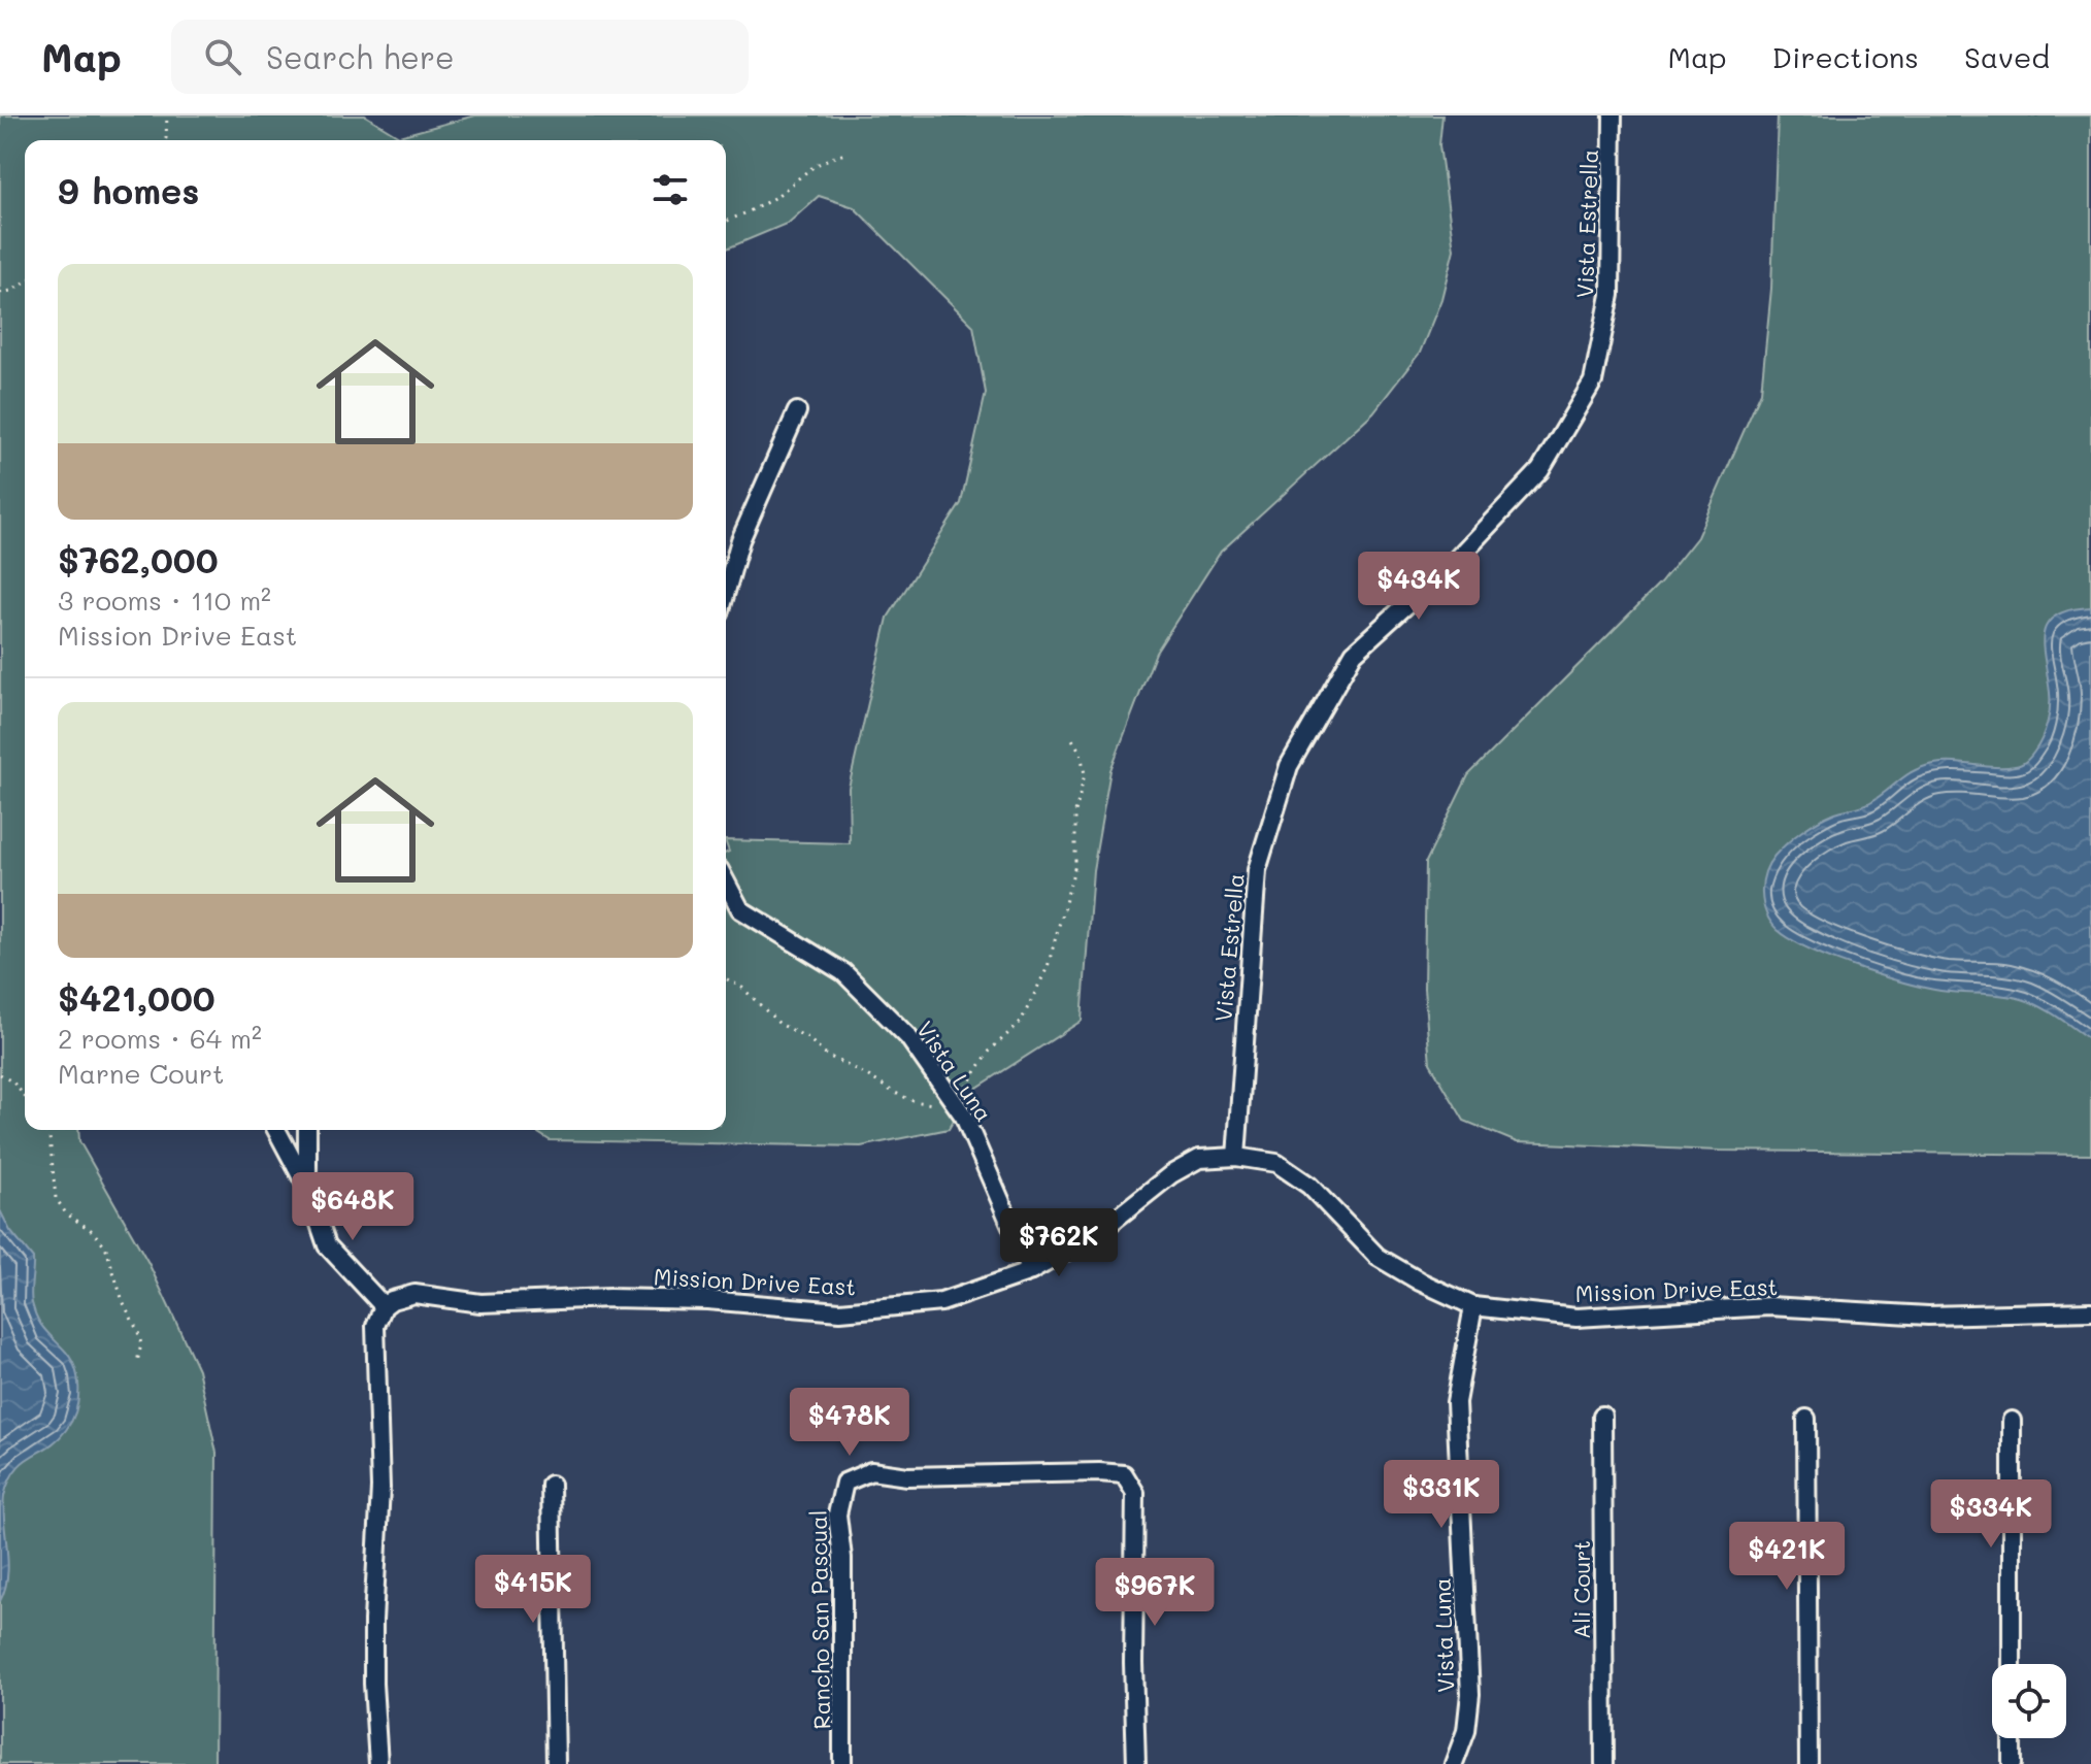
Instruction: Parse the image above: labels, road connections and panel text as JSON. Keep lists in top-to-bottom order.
{
  "streets": {
    "street": [
      "Vista Estrella",
      "Vista Luna",
      "Mission Drive East",
      "Ali Court",
      "Rancho San Pascual"
    ]
  },
  "crossings": [
    ["Vista Estrella", "Mission Drive East"],
    ["Vista Luna", "Mission Drive East"]
  ],
  "page": {
    "header": "Map",
    "search": "Search here",
    "nav": ["Map", "Directions", "Saved"],
    "heading": "9 homes",
    "list": [
      {
        "name": "$762,000",
        "note": "3 rooms · 110 m² · Mission Drive East"
      },
      {
        "name": "$421,000",
        "note": "2 rooms · 64 m² · Marne Court"
      }
    ],
    "price": [
      "$434K",
      "$648K",
      "$762K",
      "$478K",
      "$331K",
      "$334K",
      "$421K",
      "$415K",
      "$967K"
    ]
  }
}
